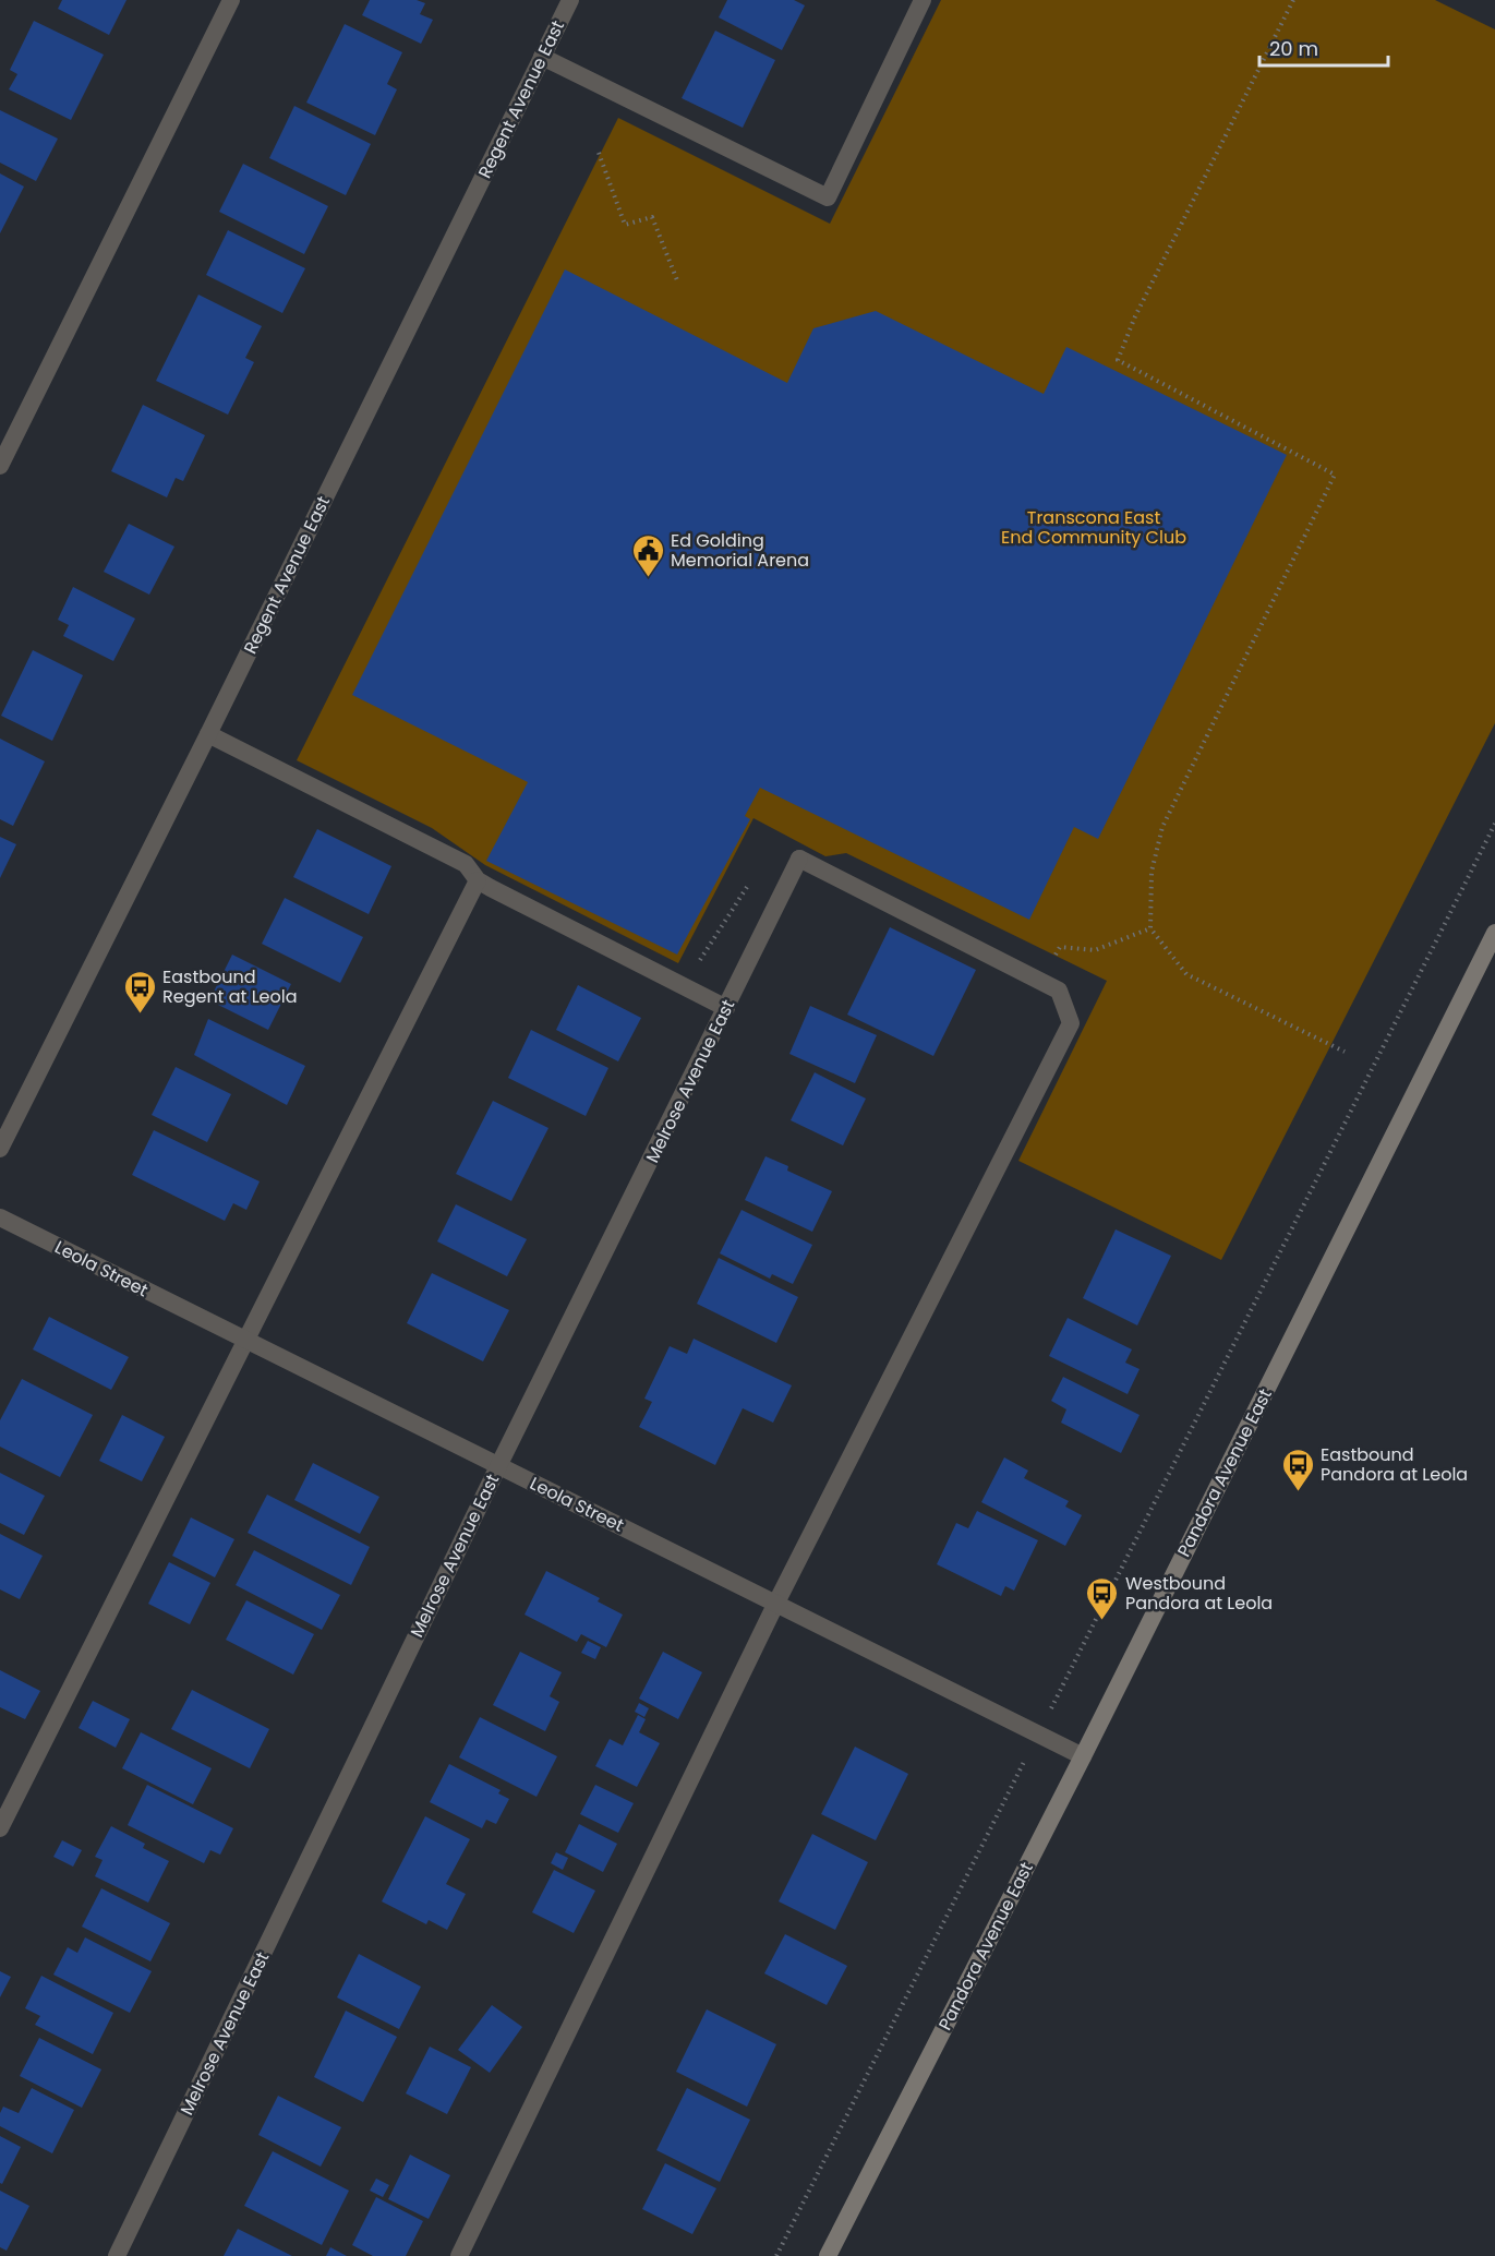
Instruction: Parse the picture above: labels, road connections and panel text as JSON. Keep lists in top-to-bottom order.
{
  "streets": {
    "main road": ["Pandora Avenue East"],
    "street": ["Regent Avenue East", "Melrose Avenue East", "Leola Street"]
  },
  "crossings": [
    ["Melrose Avenue East", "Leola Street"],
    ["Leola Street", "Pandora Avenue East"]
  ],
  "parks": ["Transcona East End Community Club"],
  "places": {
    "public building": ["Ed Golding Memorial Arena"],
    "bus stop": ["Eastbound Regent at Leola", "Eastbound Pandora at Leola", "Westbound Pandora at Leola"]
  },
  "scale_bar": "20 m"
}
